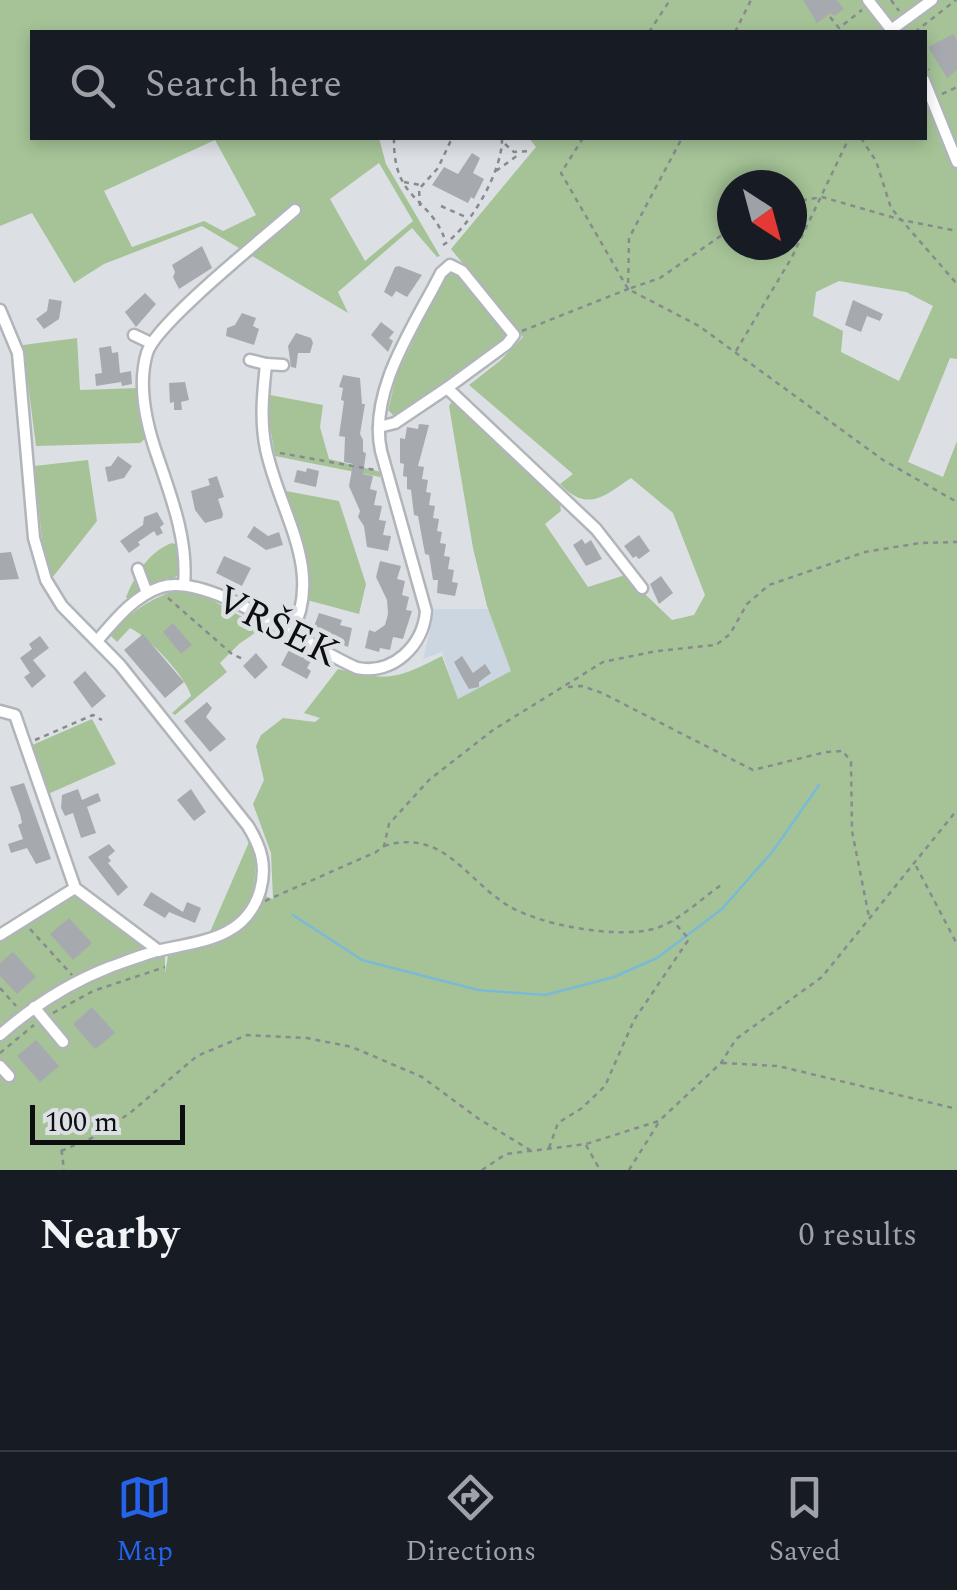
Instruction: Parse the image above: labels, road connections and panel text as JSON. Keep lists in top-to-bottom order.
{
  "streets": {
    "street": ["VRŠEK"]
  },
  "scale_bar": "100 m",
  "north": "bottom right",
  "page": {
    "search": "Search here",
    "scale": "100 m",
    "heading": ["Nearby", "0 results"],
    "nav": ["Map", "Directions", "Saved"]
  }
}
